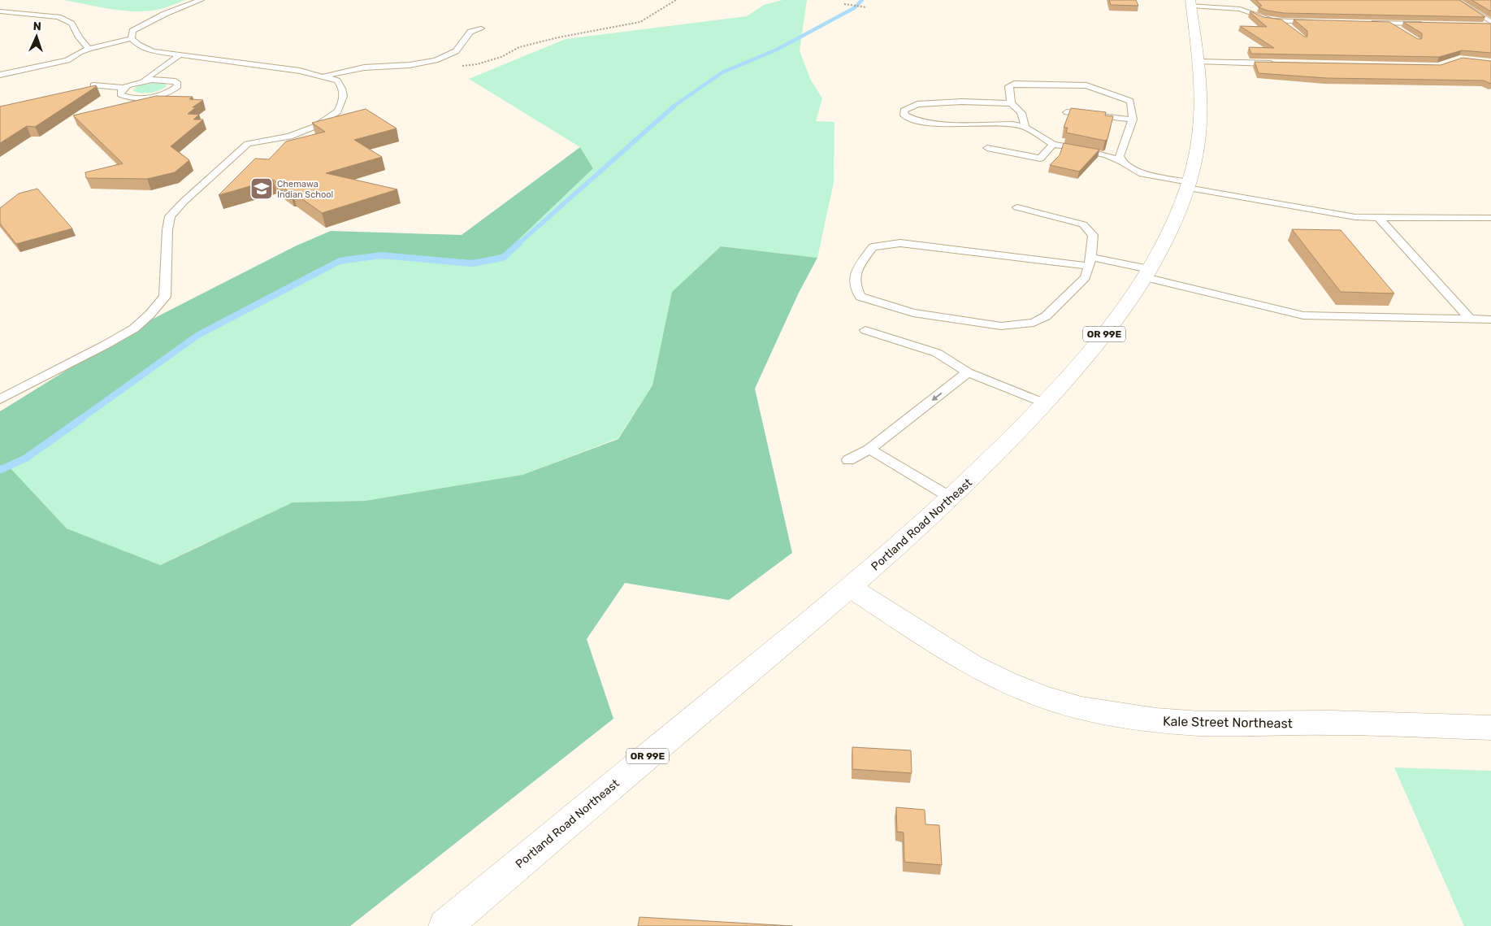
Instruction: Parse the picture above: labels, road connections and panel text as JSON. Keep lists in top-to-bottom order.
{
  "streets": {
    "main road": ["OR 99E", "Portland Road Northeast", "Kale Street Northeast"]
  },
  "crossings": [
    ["Portland Road Northeast", "Kale Street Northeast"]
  ],
  "places": {
    "school or university": ["Chemawa Indian School"]
  },
  "north": "top"
}
